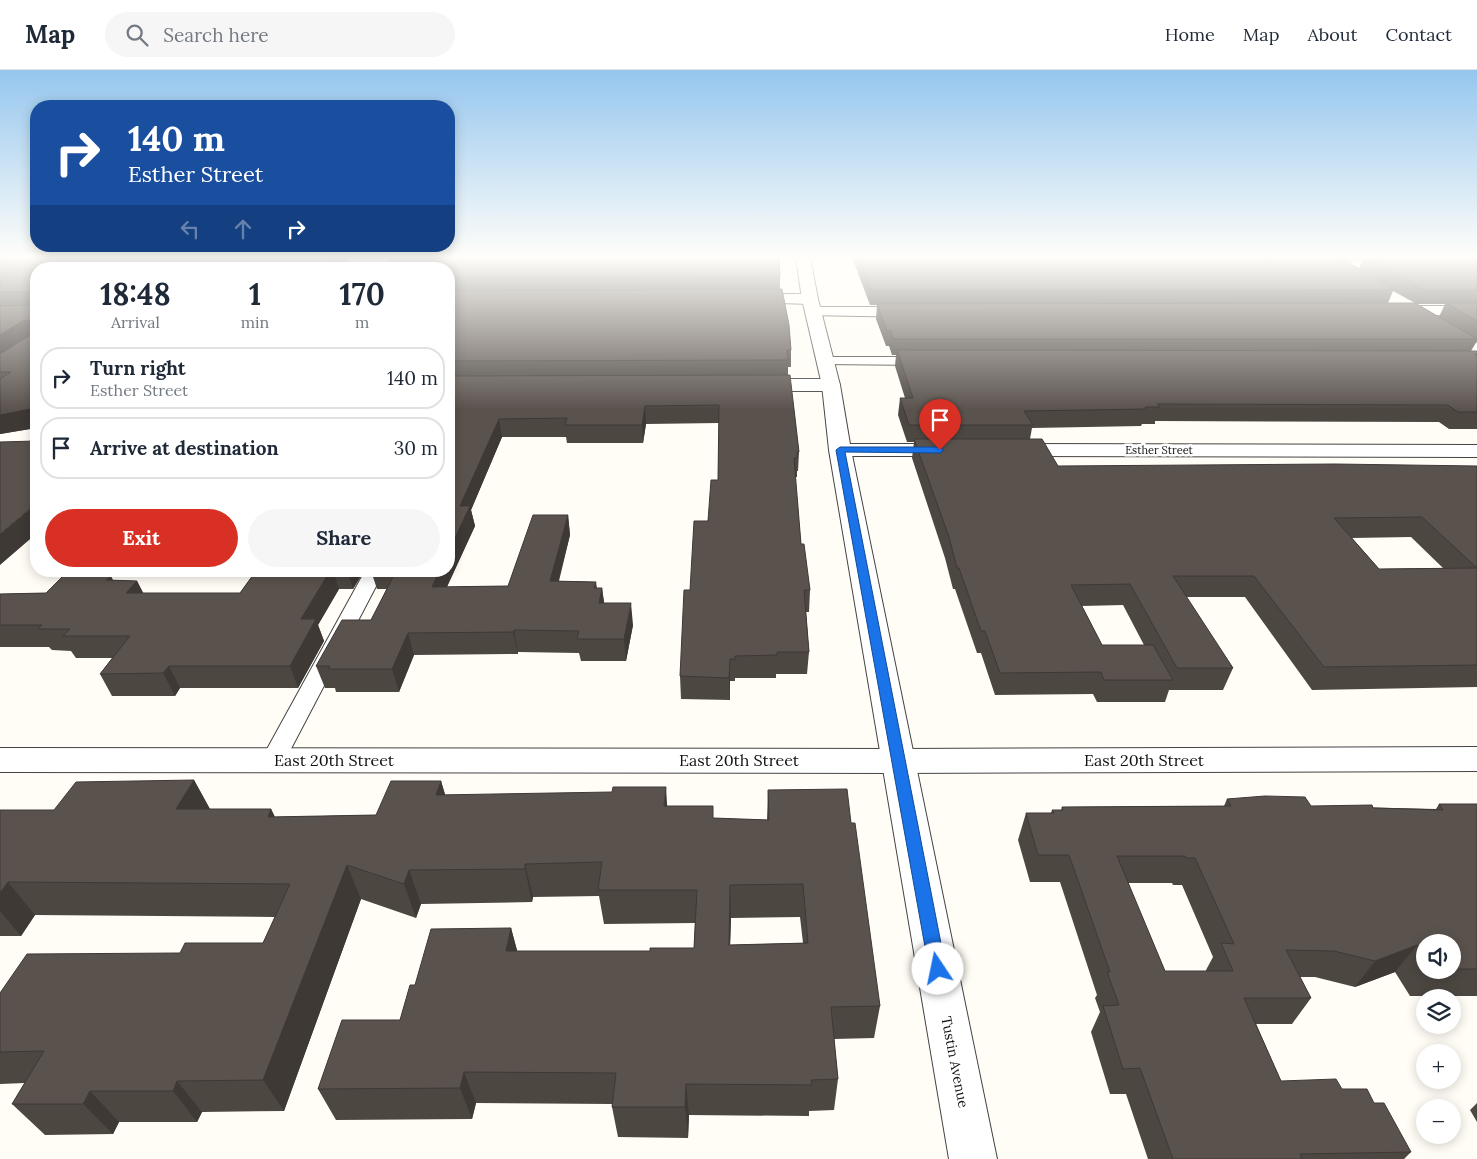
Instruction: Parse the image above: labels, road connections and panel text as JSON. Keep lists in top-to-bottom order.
{
  "streets": {
    "street": ["Esther Street", "East 20th Street", "Tustin Avenue"]
  },
  "crossings": [
    ["Esther Street", "Tustin Avenue"],
    ["East 20th Street", "Tustin Avenue"]
  ],
  "page": {
    "header": "Map",
    "search": "Search here",
    "nav": [
      "Home",
      "Map",
      "About",
      "Contact"
    ],
    "turn": ["140 m", "Esther Street"],
    "eta": [
      "18:48",
      "Arrival",
      "1",
      "min",
      "170",
      "m"
    ],
    "list": [
      {
        "name": "Turn right",
        "note": "Esther Street",
        "value": "140 m"
      },
      {
        "name": "Arrive at destination",
        "value": "30 m"
      }
    ],
    "buttons": ["Exit", "Share"],
    "map_buttons": ["+", "−"]
  }
}
